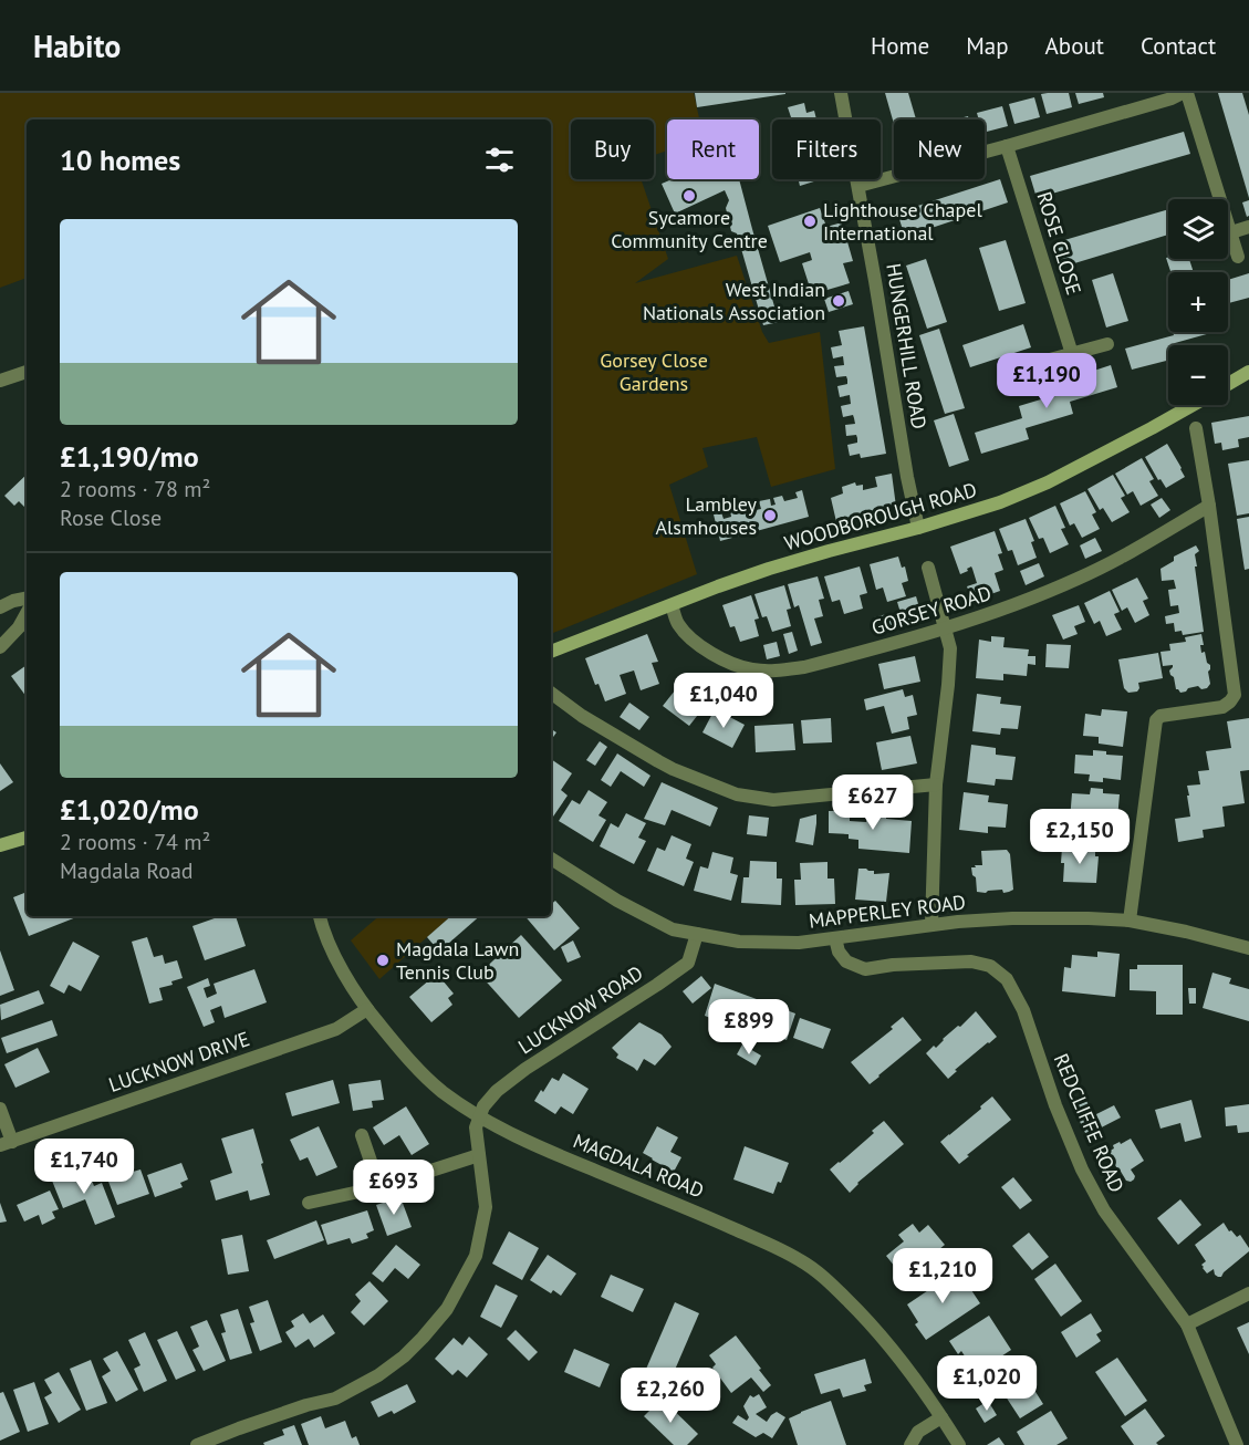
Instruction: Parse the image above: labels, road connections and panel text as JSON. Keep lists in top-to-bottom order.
{
  "streets": {
    "main road": ["WOODBOROUGH ROAD"],
    "street": [
      "ROSE CLOSE",
      "HUNGERHILL ROAD",
      "GORSEY ROAD",
      "MAPPERLEY ROAD",
      "LUCKNOW ROAD",
      "LUCKNOW DRIVE",
      "REDCLIFFE ROAD",
      "MAGDALA ROAD"
    ]
  },
  "crossings": [
    ["HUNGERHILL ROAD", "WOODBOROUGH ROAD"],
    ["WOODBOROUGH ROAD", "GORSEY ROAD"],
    ["MAPPERLEY ROAD", "LUCKNOW ROAD"],
    ["MAPPERLEY ROAD", "REDCLIFFE ROAD"],
    ["LUCKNOW ROAD", "MAGDALA ROAD"],
    ["LUCKNOW DRIVE", "MAGDALA ROAD"]
  ],
  "parks": ["Gorsey Close Gardens"],
  "places": [
    "Sycamore Community Centre",
    "Lighthouse Chapel International",
    "West Indian Nationals Association",
    "Lambley Alsmhouses",
    "Magdala Lawn Tennis Club"
  ],
  "page": {
    "header": "Habito",
    "nav": [
      "Home",
      "Map",
      "About",
      "Contact"
    ],
    "chip": [
      "Buy",
      "Rent",
      "Filters",
      "New"
    ],
    "heading": "10 homes",
    "map_buttons": ["+", "−"],
    "list": [
      {
        "name": "£1,190/mo",
        "note": "2 rooms · 78 m² · Rose Close"
      },
      {
        "name": "£1,020/mo",
        "note": "2 rooms · 74 m² · Magdala Road"
      }
    ],
    "price": [
      "£1,190",
      "£1,040",
      "£627",
      "£2,150",
      "£899",
      "£1,740",
      "£693",
      "£1,210",
      "£1,020",
      "£2,260"
    ]
  }
}
